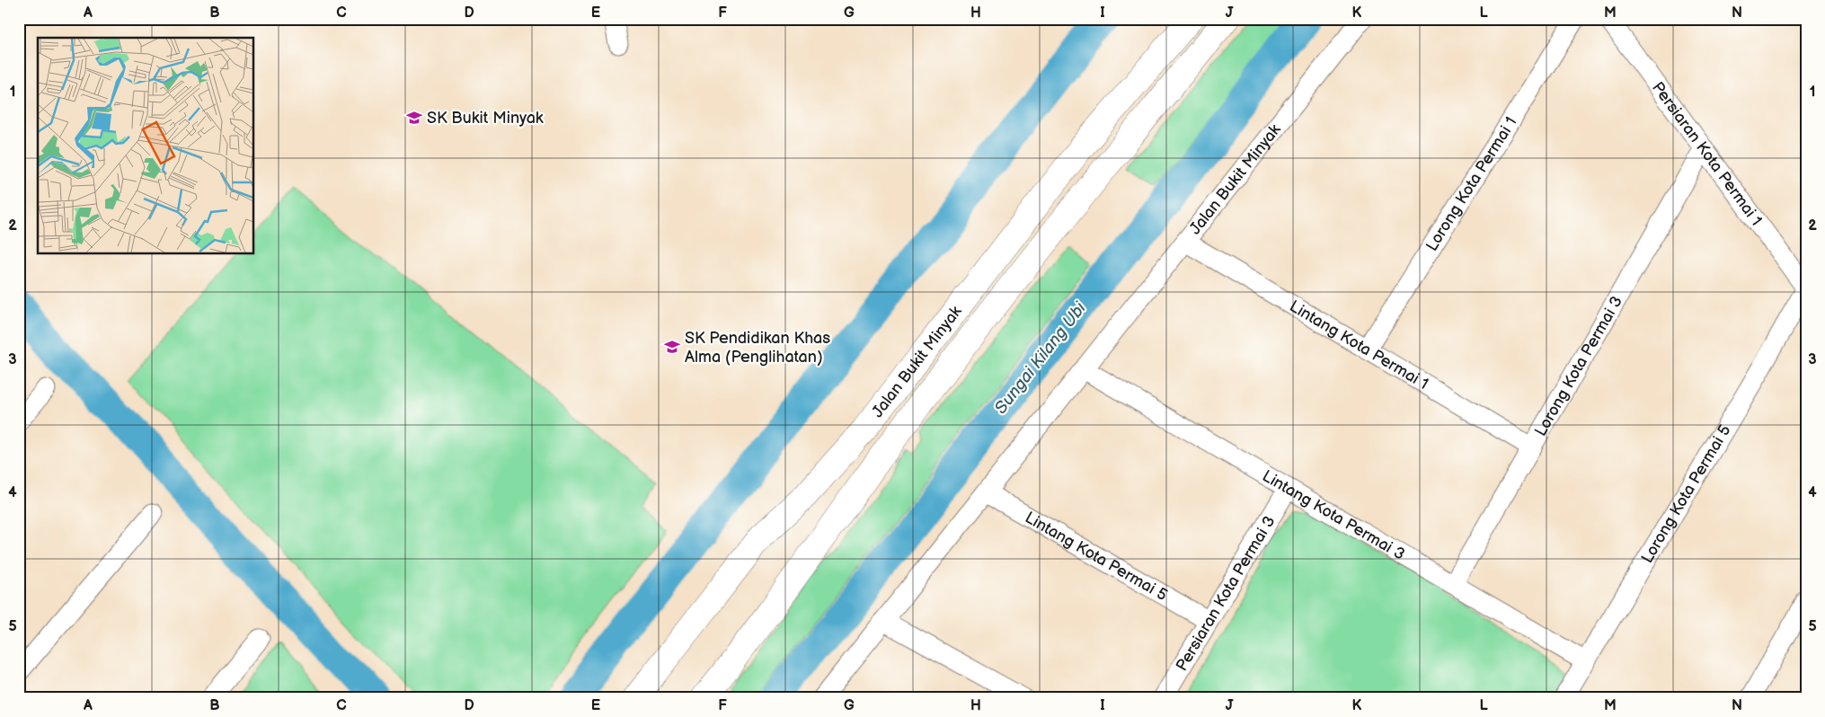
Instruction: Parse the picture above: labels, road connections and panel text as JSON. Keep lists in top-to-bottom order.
{
  "streets": {
    "main road": ["Jalan Bukit Minyak"],
    "street": [
      "Persiaran Kota Permai 1",
      "Lorong Kota Permai 1",
      "Lintang Kota Permai 1",
      "Lorong Kota Permai 3",
      "Lorong Kota Permai 5",
      "Lintang Kota Permai 3",
      "Lintang Kota Permai 5",
      "Persiaran Kota Permai 3"
    ]
  },
  "crossings": [
    ["Persiaran Kota Permai 1", "Lorong Kota Permai 3"],
    ["Persiaran Kota Permai 1", "Lorong Kota Permai 5"],
    ["Jalan Bukit Minyak", "Lintang Kota Permai 1"],
    ["Jalan Bukit Minyak", "Lintang Kota Permai 3"],
    ["Jalan Bukit Minyak", "Lintang Kota Permai 5"],
    ["Lorong Kota Permai 1", "Lintang Kota Permai 1"],
    ["Lintang Kota Permai 1", "Lorong Kota Permai 3"],
    ["Lorong Kota Permai 3", "Lintang Kota Permai 3"],
    ["Lorong Kota Permai 5", "Lintang Kota Permai 3"],
    ["Lintang Kota Permai 3", "Persiaran Kota Permai 3"],
    ["Lintang Kota Permai 5", "Persiaran Kota Permai 3"]
  ],
  "water": ["Sungai Kilang Ubi"],
  "places": {
    "school or university": ["SK Bukit Minyak", "SK Pendidikan Khas Alma (Penglihatan)"]
  },
  "grid": {
    "columns": [
      "A",
      "B",
      "C",
      "D",
      "E",
      "F",
      "G",
      "H",
      "I",
      "J",
      "K",
      "L",
      "M",
      "N"
    ],
    "rows": [
      "1",
      "2",
      "3",
      "4",
      "5"
    ]
  }
}
